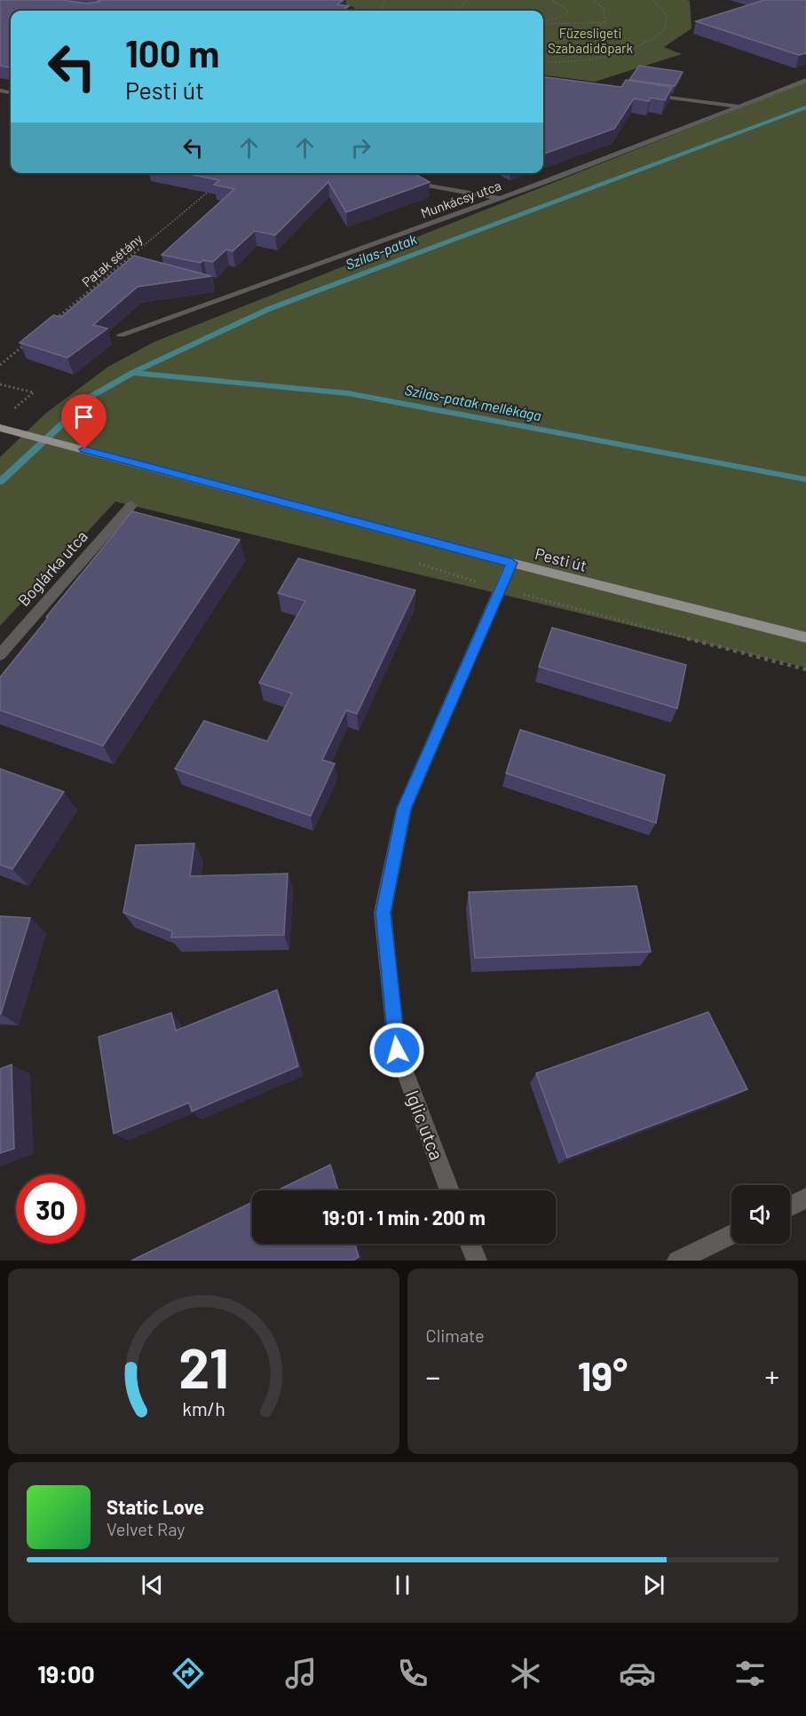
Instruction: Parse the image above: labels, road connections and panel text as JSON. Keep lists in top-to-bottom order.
{
  "streets": {
    "main road": ["Pesti út"],
    "street": ["Munkácsy utca", "Boglárka utca", "Iglic utca"],
    "path": ["Patak sétány"]
  },
  "crossings": [
    ["Pesti út", "Iglic utca"]
  ],
  "water": ["Szilas-patak", "Szilas-patak mellékága"],
  "parks": ["Füzesligeti Szabadidőpark"],
  "page": {
    "turn": ["100 m", "Pesti út"],
    "limit": "30",
    "trip": "19:01 · 1 min · 200 m",
    "tile": "Climate",
    "heat": ["−", "19°", "+"],
    "song": ["Static Love", "Velvet Ray"],
    "tabs": "19:00",
    "gauge": ["21", "km/h"]
  }
}
